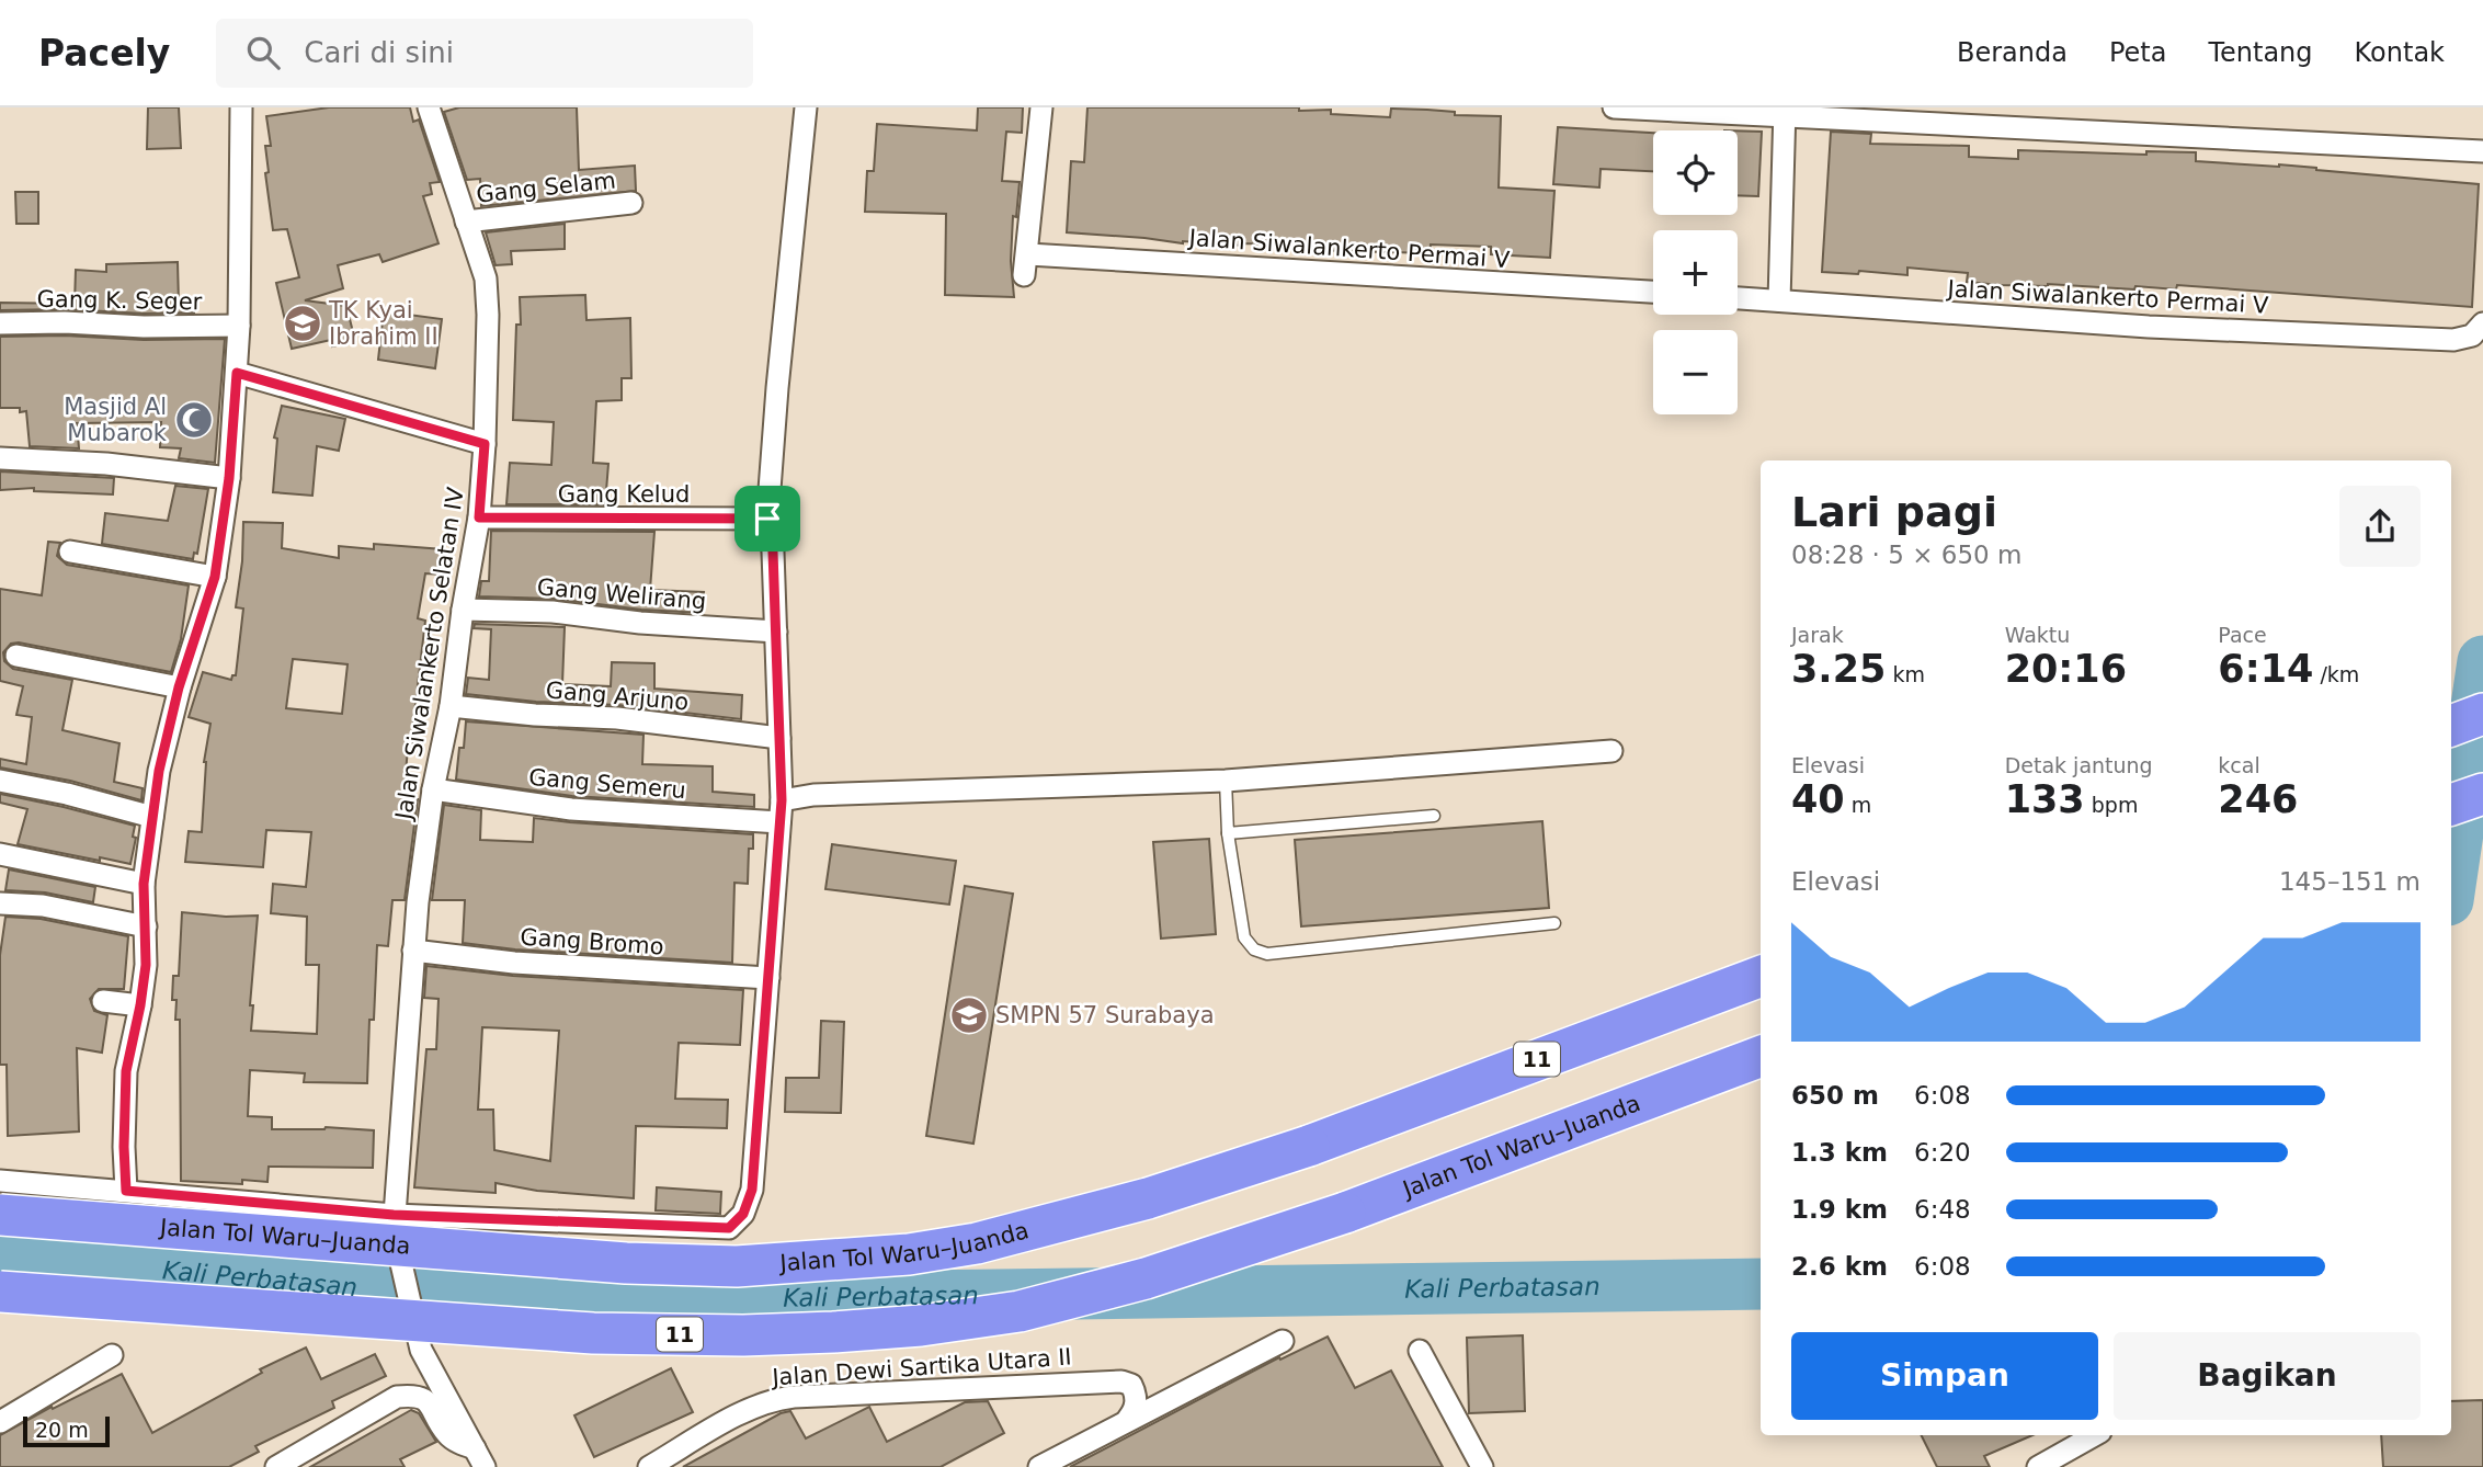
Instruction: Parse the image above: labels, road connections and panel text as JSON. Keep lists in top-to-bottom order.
{
  "streets": {
    "highway": ["11", "Jalan Tol Waru–Juanda"],
    "street": [
      "Gang Selam",
      "Jalan Siwalankerto Permai V",
      "Gang K. Seger",
      "Gang Kelud",
      "Gang Welirang",
      "Jalan Siwalankerto Selatan IV",
      "Gang Arjuno",
      "Gang Semeru",
      "Gang Bromo",
      "Jalan Dewi Sartika Utara II"
    ]
  },
  "crossings": [
    ["Gang Selam", "Jalan Siwalankerto Selatan IV"],
    ["Gang Kelud", "Jalan Siwalankerto Selatan IV"],
    ["Gang Welirang", "Jalan Siwalankerto Selatan IV"],
    ["Jalan Siwalankerto Selatan IV", "Gang Arjuno"],
    ["Jalan Siwalankerto Selatan IV", "Gang Semeru"],
    ["Jalan Siwalankerto Selatan IV", "Gang Bromo"]
  ],
  "water": ["Kali Perbatasan"],
  "places": {
    "school or university": ["TK Kyai Ibrahim II", "SMPN 57 Surabaya"],
    "mosque": ["Masjid Al Mubarok"]
  },
  "scale_bar": "20 m",
  "page": {
    "header": "Pacely",
    "search": "Cari di sini",
    "nav": [
      "Beranda",
      "Peta",
      "Tentang",
      "Kontak"
    ],
    "map_buttons": ["+", "−"],
    "heading": ["Lari pagi", "08:28 · 5 × 650 m"],
    "stats": [
      ["Jarak", "3.25 km"],
      ["Waktu", "20:16"],
      ["Pace", "6:14 /km"],
      ["Elevasi", "40 m"],
      ["Detak jantung", "133 bpm"],
      ["kcal", "246"]
    ],
    "chart": ["Elevasi", "145–151 m"],
    "list": [
      {
        "name": "650 m",
        "note": "6:08"
      },
      {
        "name": "1.3 km",
        "note": "6:20"
      },
      {
        "name": "1.9 km",
        "note": "6:48"
      },
      {
        "name": "2.6 km",
        "note": "6:08"
      }
    ],
    "buttons": ["Simpan", "Bagikan"],
    "scale": "20 m"
  }
}
